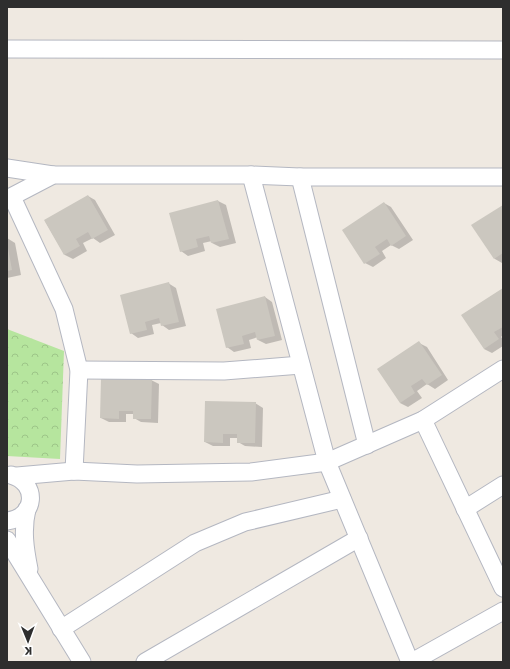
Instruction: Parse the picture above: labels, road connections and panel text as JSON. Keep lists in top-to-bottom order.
{
  "north": "bottom"
}
